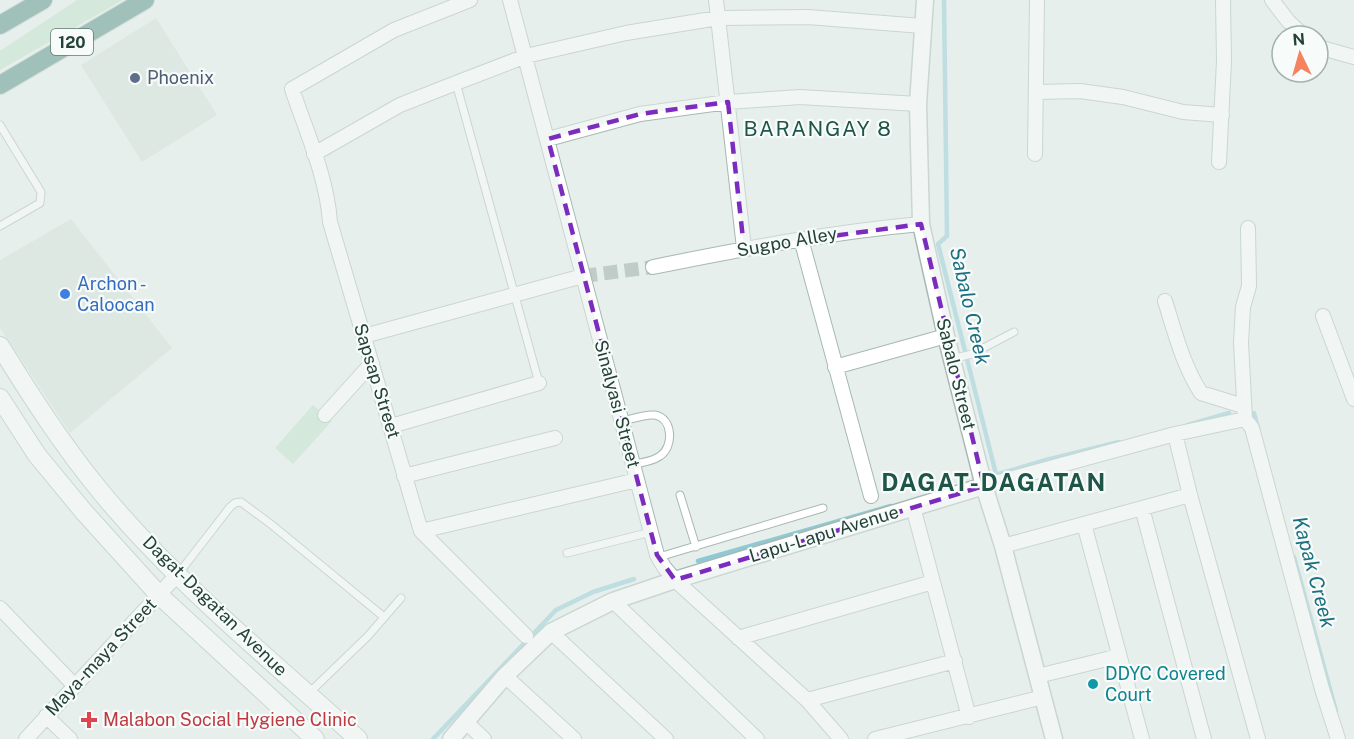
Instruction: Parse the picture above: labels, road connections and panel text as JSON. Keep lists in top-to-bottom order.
{
  "streets": {
    "highway": ["120"],
    "main road": ["Dagat-Dagatan Avenue"],
    "street": [
      "Sugpo Alley",
      "Sabalo Street",
      "Sapsap Street",
      "Sinalyasi Street",
      "Lapu-Lapu Avenue",
      "Maya-maya Street"
    ]
  },
  "crossings": [
    ["Sugpo Alley", "Sabalo Street"],
    ["Sabalo Street", "Lapu-Lapu Avenue"],
    ["Sinalyasi Street", "Lapu-Lapu Avenue"],
    ["Dagat-Dagatan Avenue", "Maya-maya Street"]
  ],
  "districts": ["BARANGAY 8", "DAGAT-DAGATAN"],
  "water": ["Sabalo Creek", "Kapak Creek"],
  "places": {
    "other": ["Phoenix", "Archon - Caloocan", "DDYC Covered Court"],
    "health": ["Malabon Social Hygiene Clinic"]
  },
  "north": "top"
}
